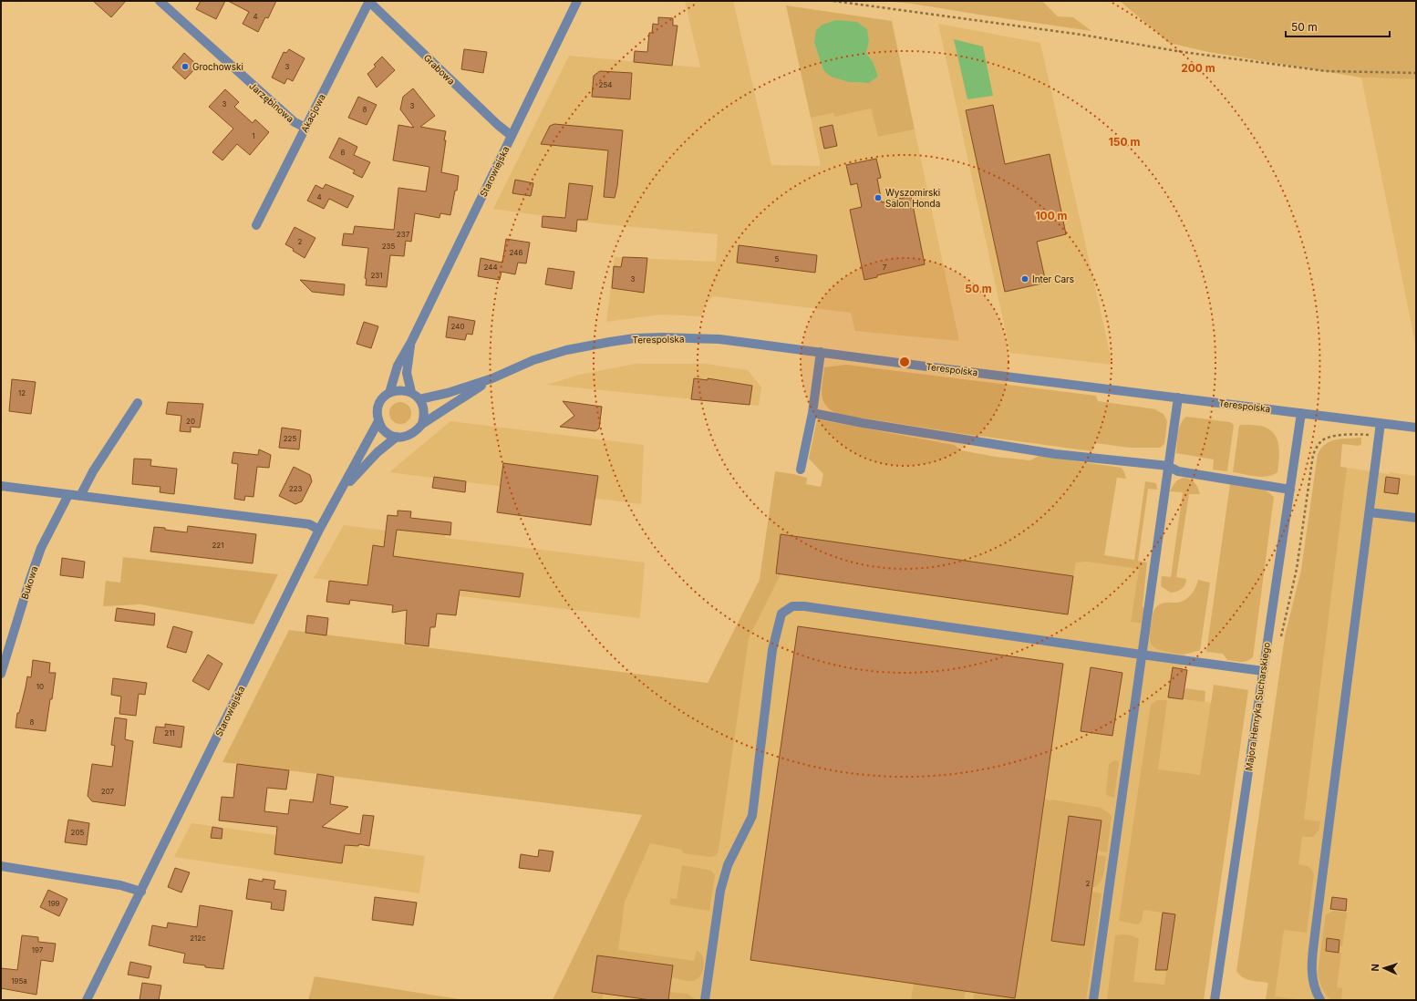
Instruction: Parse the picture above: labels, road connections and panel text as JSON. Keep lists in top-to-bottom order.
{
  "streets": {
    "street": [
      "Grabowa",
      "Jarzębinowa",
      "Akacjowa",
      "Starowiejska",
      "Terespolska",
      "Bukowa",
      "Majora Henryka Sucharskiego"
    ]
  },
  "crossings": [
    ["Grabowa", "Akacjowa"],
    ["Grabowa", "Starowiejska"],
    ["Jarzębinowa", "Akacjowa"],
    ["Starowiejska", "Terespolska"],
    ["Terespolska", "Majora Henryka Sucharskiego"]
  ],
  "places": ["Grochowski", "Wyszomirski Salon Honda", "Inter Cars"],
  "house_numbers": [
    "4",
    "3",
    "254",
    "3",
    "3",
    "8",
    "1",
    "6",
    "4",
    "237",
    "2",
    "235",
    "246",
    "5",
    "244",
    "7",
    "231",
    "3",
    "240",
    "12",
    "20",
    "225",
    "223",
    "221",
    "10",
    "8",
    "211",
    "207",
    "205",
    "2",
    "199",
    "212c",
    "197",
    "195a"
  ],
  "scale_bar": "50 m",
  "north": "left",
  "rings": [
    "200 m",
    "150 m",
    "100 m",
    "50 m"
  ]
}
